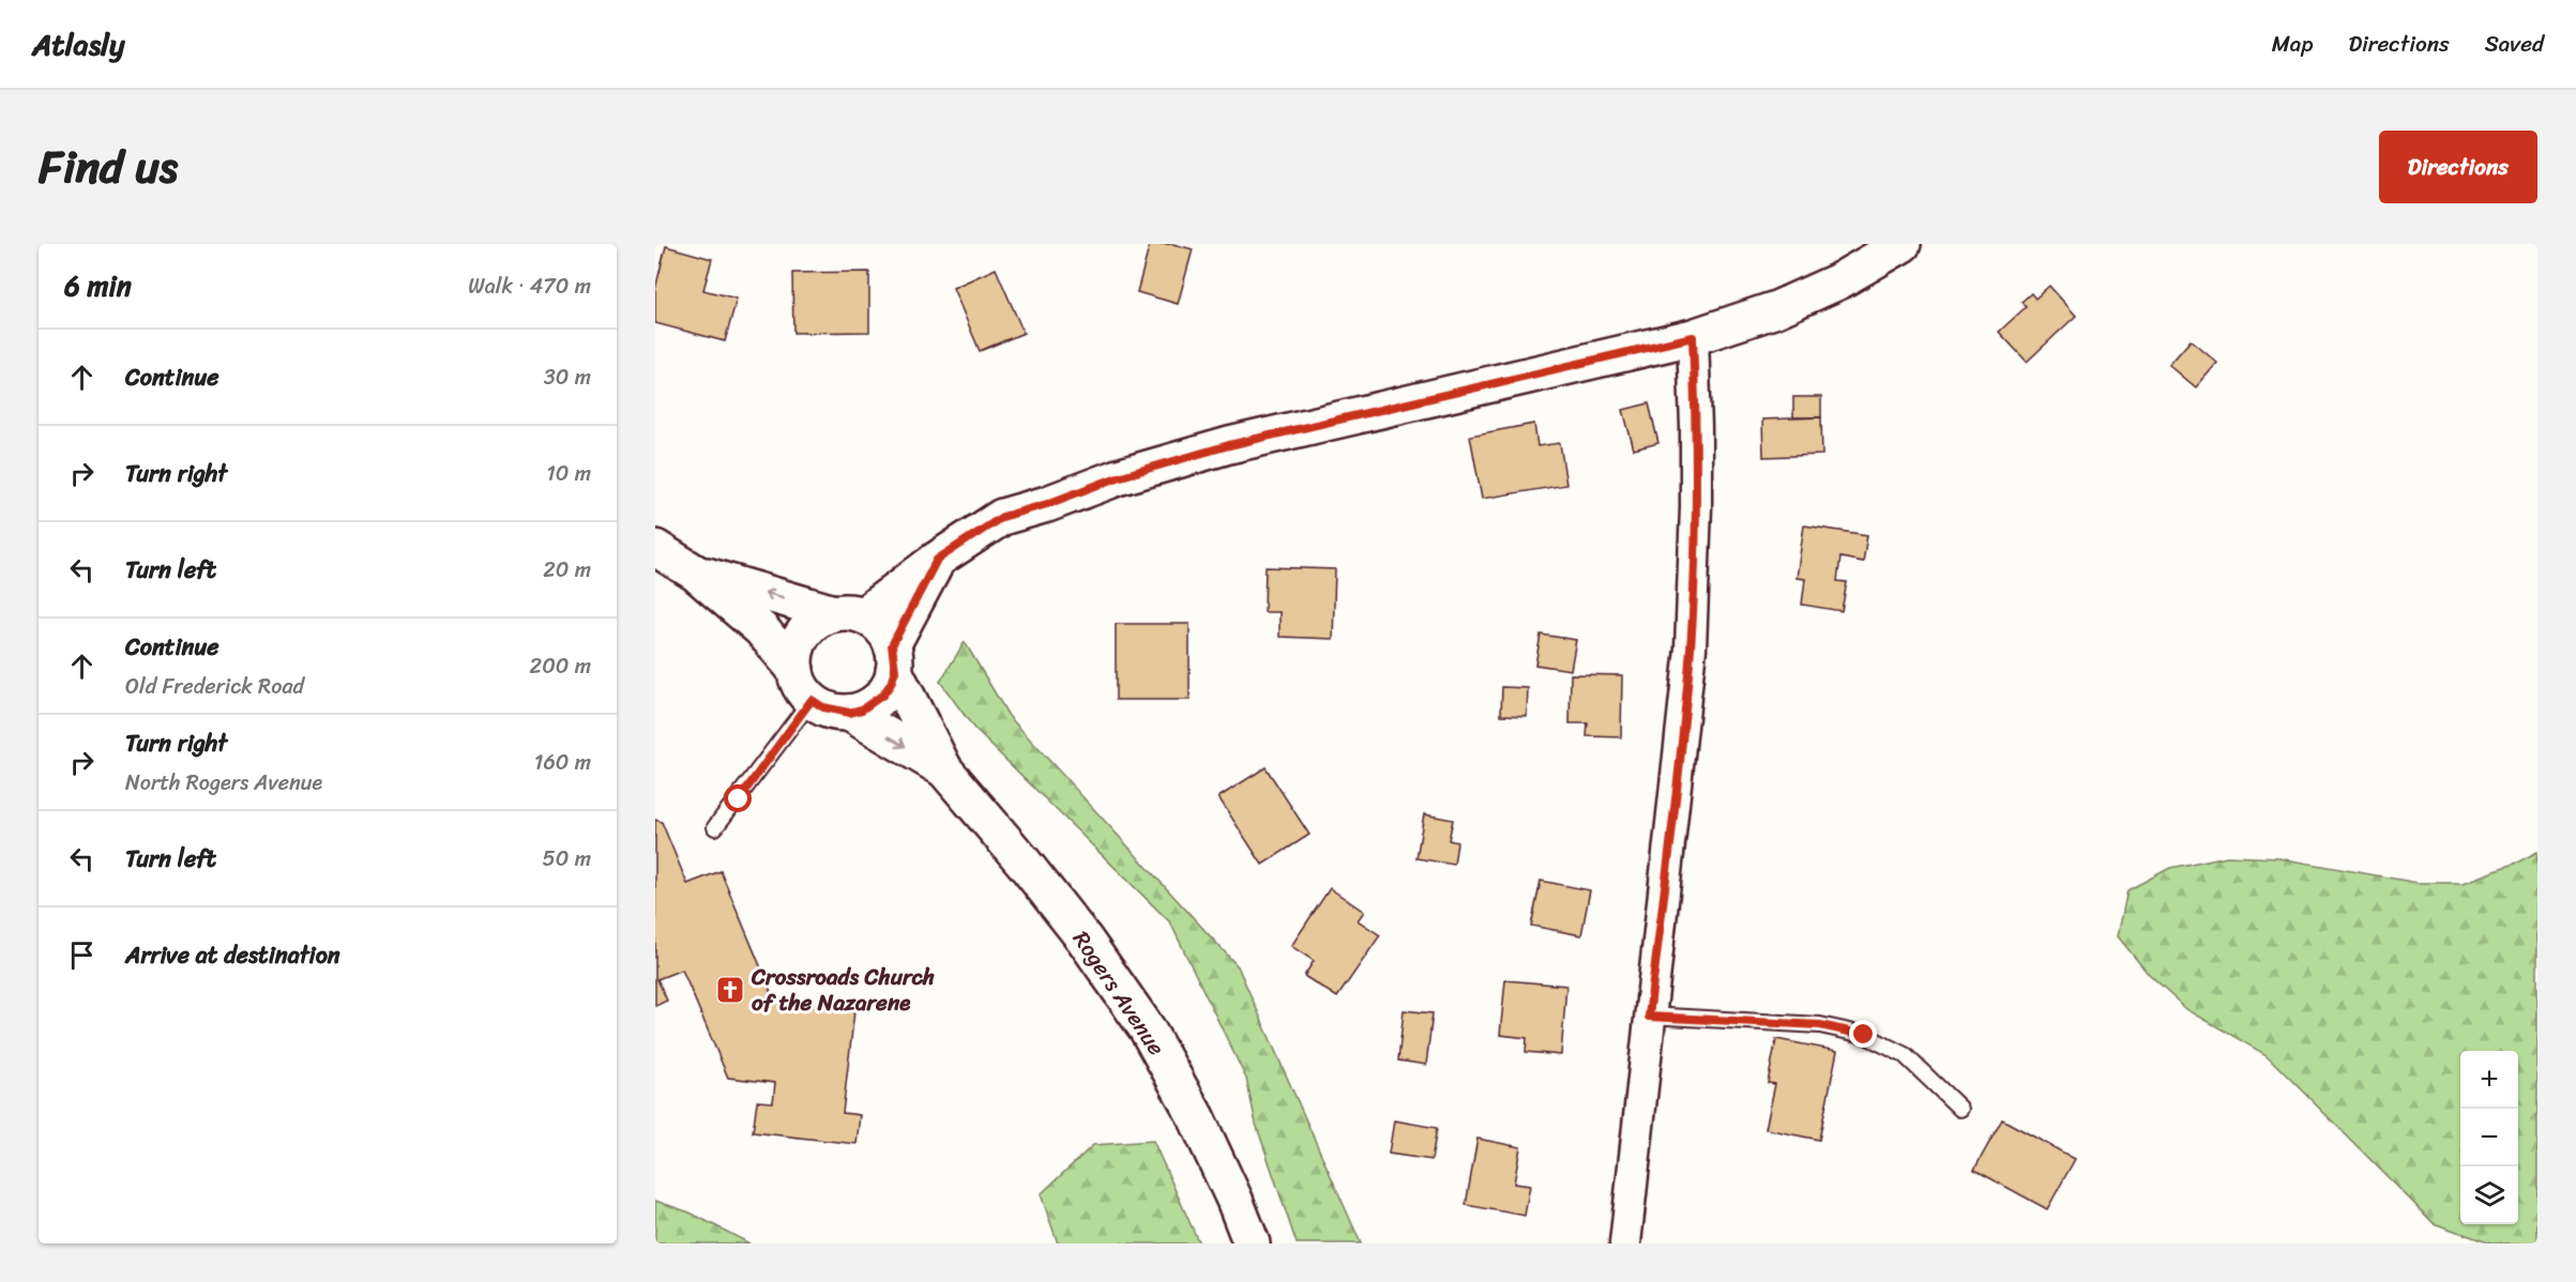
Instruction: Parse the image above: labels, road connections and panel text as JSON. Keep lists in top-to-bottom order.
{
  "streets": {
    "main road": ["Rogers Avenue"]
  },
  "places": {
    "church": ["Crossroads Church of the Nazarene"]
  },
  "page": {
    "header": "Atlasly",
    "nav": ["Map", "Directions", "Saved"],
    "title": "Find us",
    "buttons": "Directions",
    "heading": ["6 min", "Walk · 470 m"],
    "list": [
      ["Continue", "30 m"],
      ["Turn right", "10 m"],
      ["Turn left", "20 m"],
      ["Continue", "Old Frederick Road", "200 m"],
      ["Turn right", "North Rogers Avenue", "160 m"],
      ["Turn left", "50 m"],
      "Arrive at destination"
    ],
    "map_buttons": ["+", "−"]
  }
}
